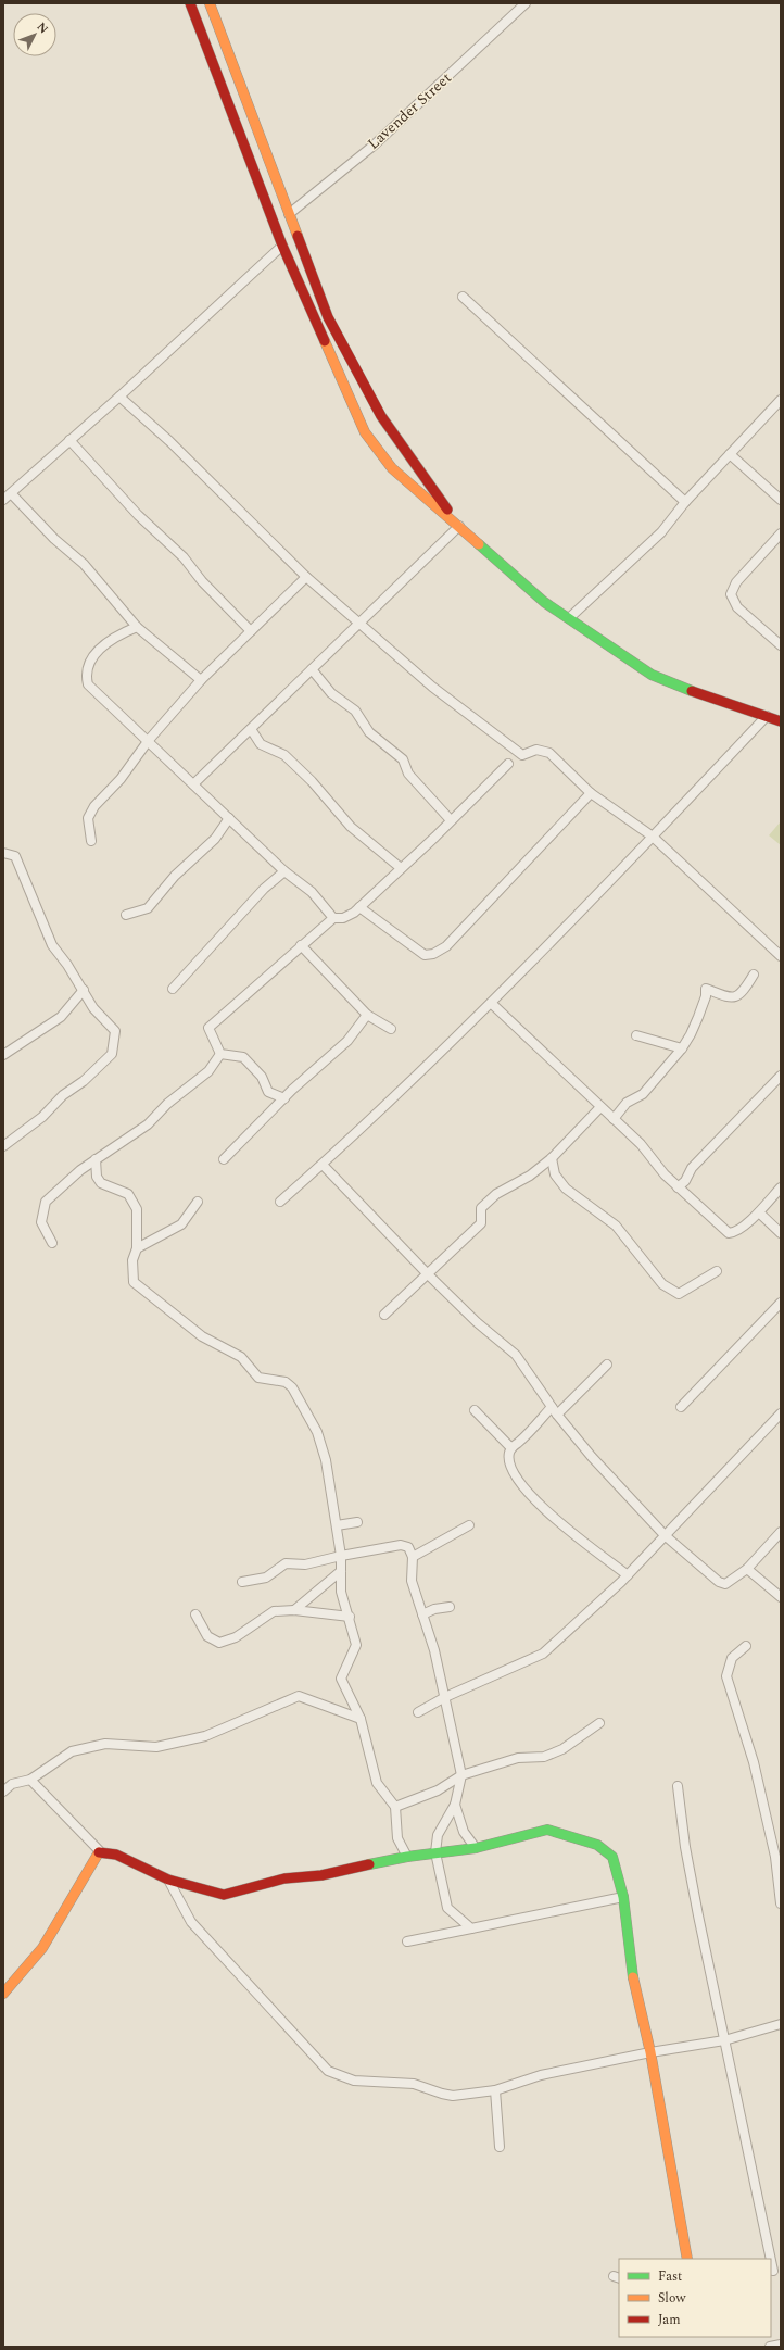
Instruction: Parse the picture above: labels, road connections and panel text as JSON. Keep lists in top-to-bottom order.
{
  "streets": {
    "street": ["Lavender Street"]
  },
  "legend": ["Fast", "Slow", "Jam"],
  "north": "top right"
}
